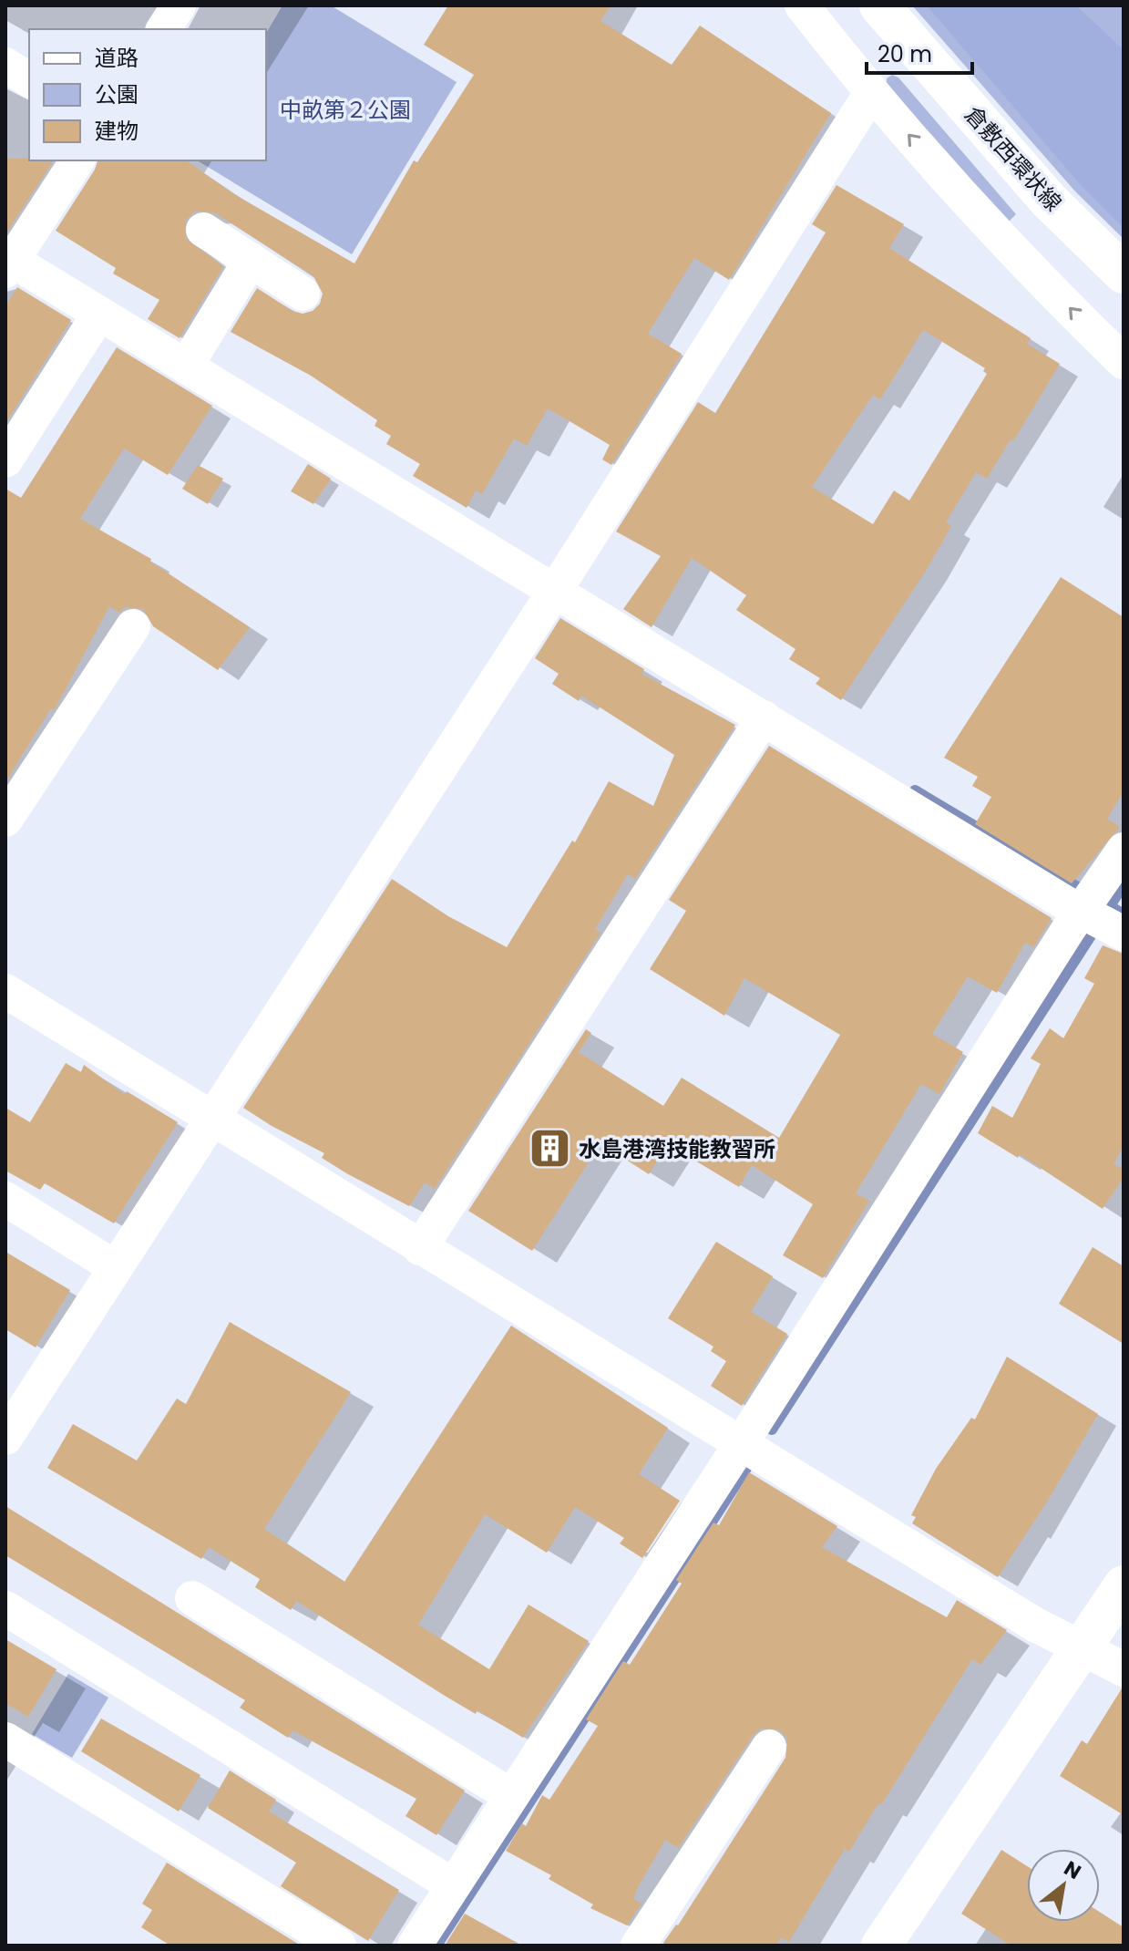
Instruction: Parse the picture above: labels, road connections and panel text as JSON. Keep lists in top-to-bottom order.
{
  "streets": {
    "street": ["倉敷西環状線"]
  },
  "parks": ["中畝第２公園"],
  "places": {
    "building": ["水島港湾技能教習所"]
  },
  "legend": ["道路", "公園", "建物"],
  "scale_bar": "20 m",
  "north": "top right"
}
